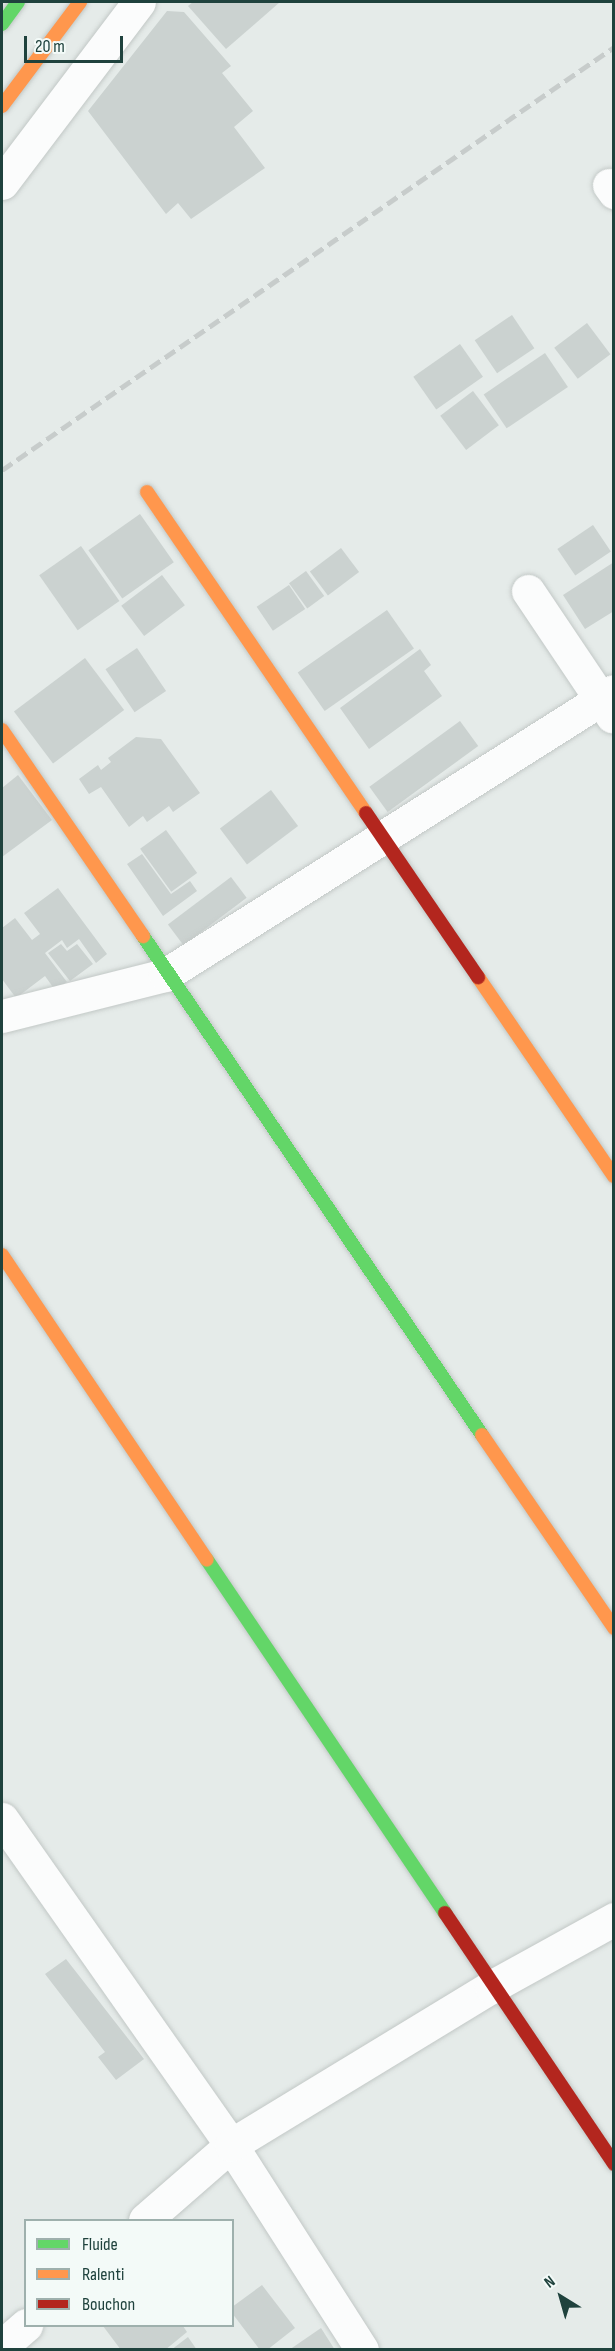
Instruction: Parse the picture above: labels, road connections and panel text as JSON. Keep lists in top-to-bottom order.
{
  "legend": ["Fluide", "Ralenti", "Bouchon"],
  "scale_bar": "20 m",
  "north": "top left"
}
